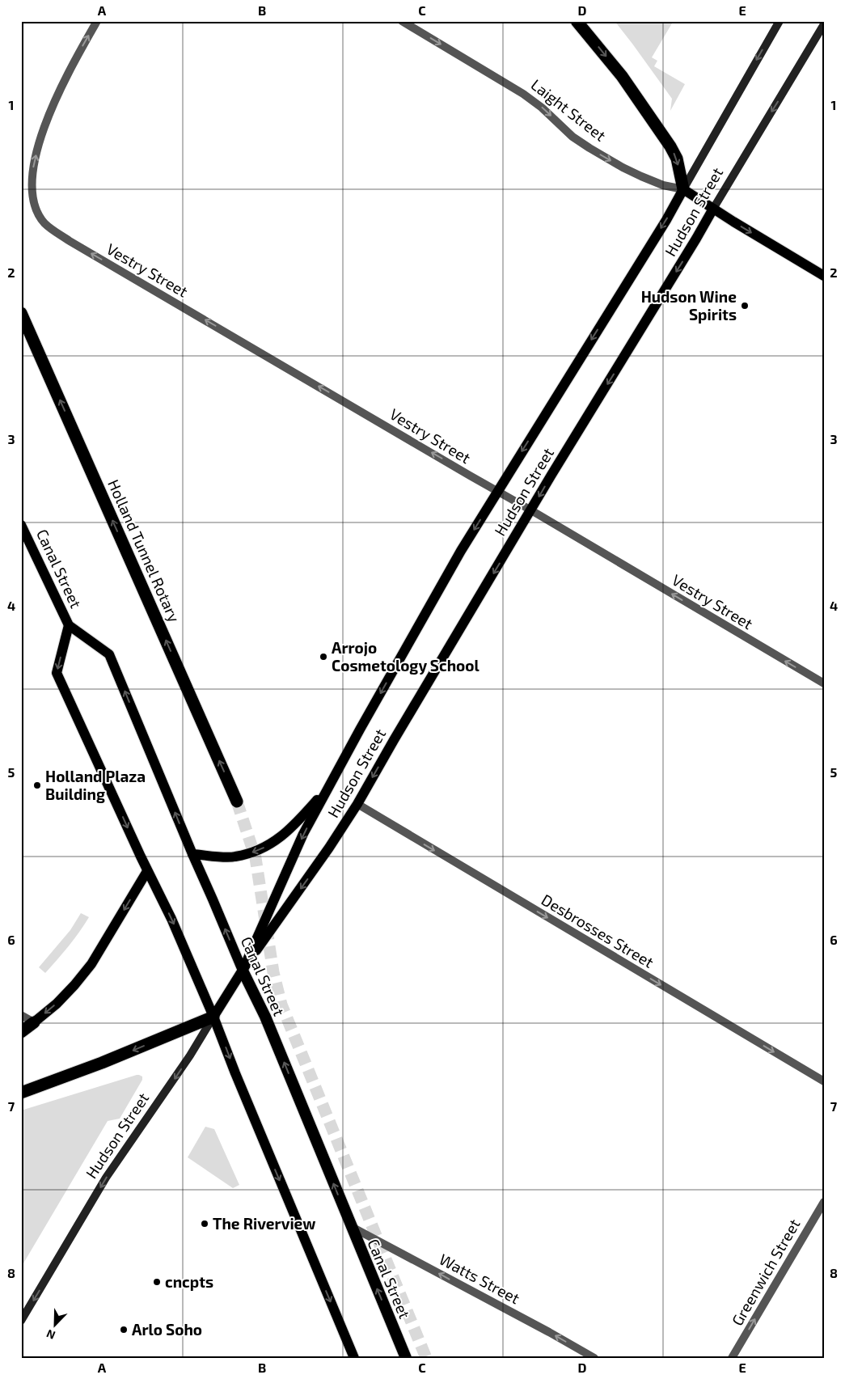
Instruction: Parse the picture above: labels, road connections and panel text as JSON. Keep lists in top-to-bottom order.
{
  "streets": {
    "highway": ["Holland Tunnel Rotary", "Canal Street"],
    "main road": ["Laight Street", "Hudson Street"],
    "street": [
      "Vestry Street",
      "Desbrosses Street",
      "Greenwich Street",
      "Watts Street"
    ]
  },
  "crossings": [
    ["Laight Street", "Hudson Street"],
    ["Hudson Street", "Vestry Street"],
    ["Hudson Street", "Canal Street"],
    ["Hudson Street", "Desbrosses Street"],
    ["Canal Street", "Watts Street"]
  ],
  "one_way": [
    "Laight Street",
    "Hudson Street",
    "Vestry Street",
    "Holland Tunnel Rotary",
    "Desbrosses Street",
    "Greenwich Street",
    "Watts Street"
  ],
  "places": [
    "Hudson Wine Spirits",
    "Arrojo Cosmetology School",
    "Holland Plaza Building",
    "The Riverview",
    "cncpts",
    "Arlo Soho"
  ],
  "north": "bottom left",
  "grid": {
    "columns": [
      "A",
      "B",
      "C",
      "D",
      "E"
    ],
    "rows": [
      "1",
      "2",
      "3",
      "4",
      "5",
      "6",
      "7",
      "8"
    ]
  }
}
